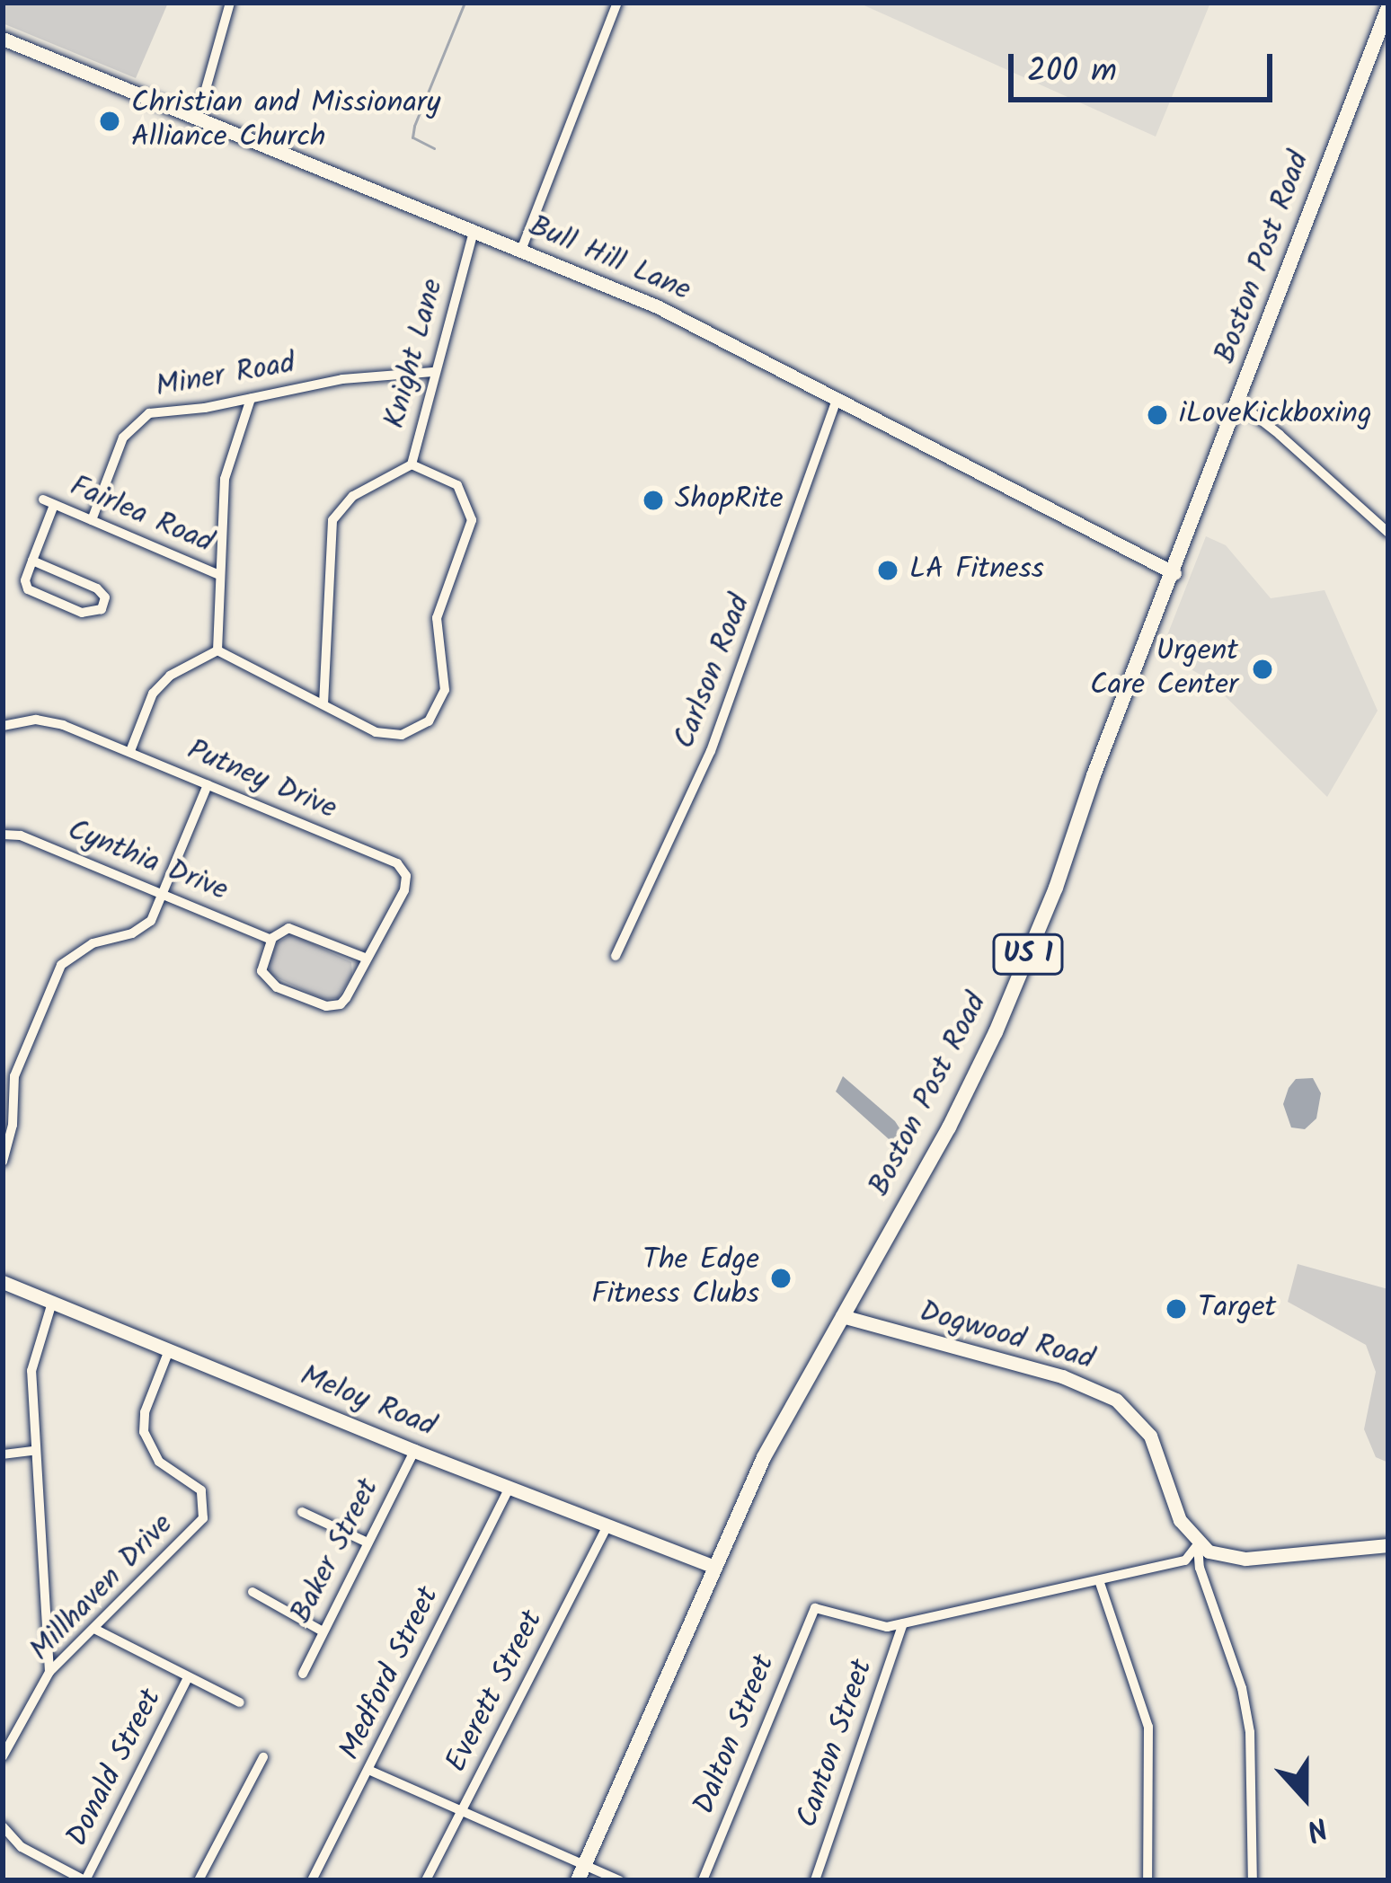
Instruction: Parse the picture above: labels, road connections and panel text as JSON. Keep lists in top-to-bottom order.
{
  "streets": {
    "main road": [
      "Boston Post Road",
      "Bull Hill Lane",
      "US 1",
      "Dogwood Road",
      "Meloy Road"
    ],
    "street": [
      "Knight Lane",
      "Miner Road",
      "Fairlea Road",
      "Carlson Road",
      "Putney Drive",
      "Cynthia Drive",
      "Baker Street",
      "Millhaven Drive",
      "Medford Street",
      "Everett Street",
      "Dalton Street",
      "Canton Street",
      "Donald Street"
    ]
  },
  "crossings": [
    ["Boston Post Road", "Bull Hill Lane"],
    ["Boston Post Road", "Dogwood Road"],
    ["Boston Post Road", "Meloy Road"],
    ["Bull Hill Lane", "Knight Lane"],
    ["Bull Hill Lane", "Carlson Road"],
    ["Knight Lane", "Miner Road"],
    ["Miner Road", "Fairlea Road"],
    ["Meloy Road", "Baker Street"],
    ["Meloy Road", "Millhaven Drive"],
    ["Meloy Road", "Medford Street"],
    ["Meloy Road", "Everett Street"],
    ["Dalton Street", "Canton Street"]
  ],
  "places": [
    "Christian and Missionary Alliance Church",
    "iLoveKickboxing",
    "ShopRite",
    "LA Fitness",
    "Urgent Care Center",
    "The Edge Fitness Clubs",
    "Target"
  ],
  "scale_bar": "200 m",
  "north": "bottom"
}
